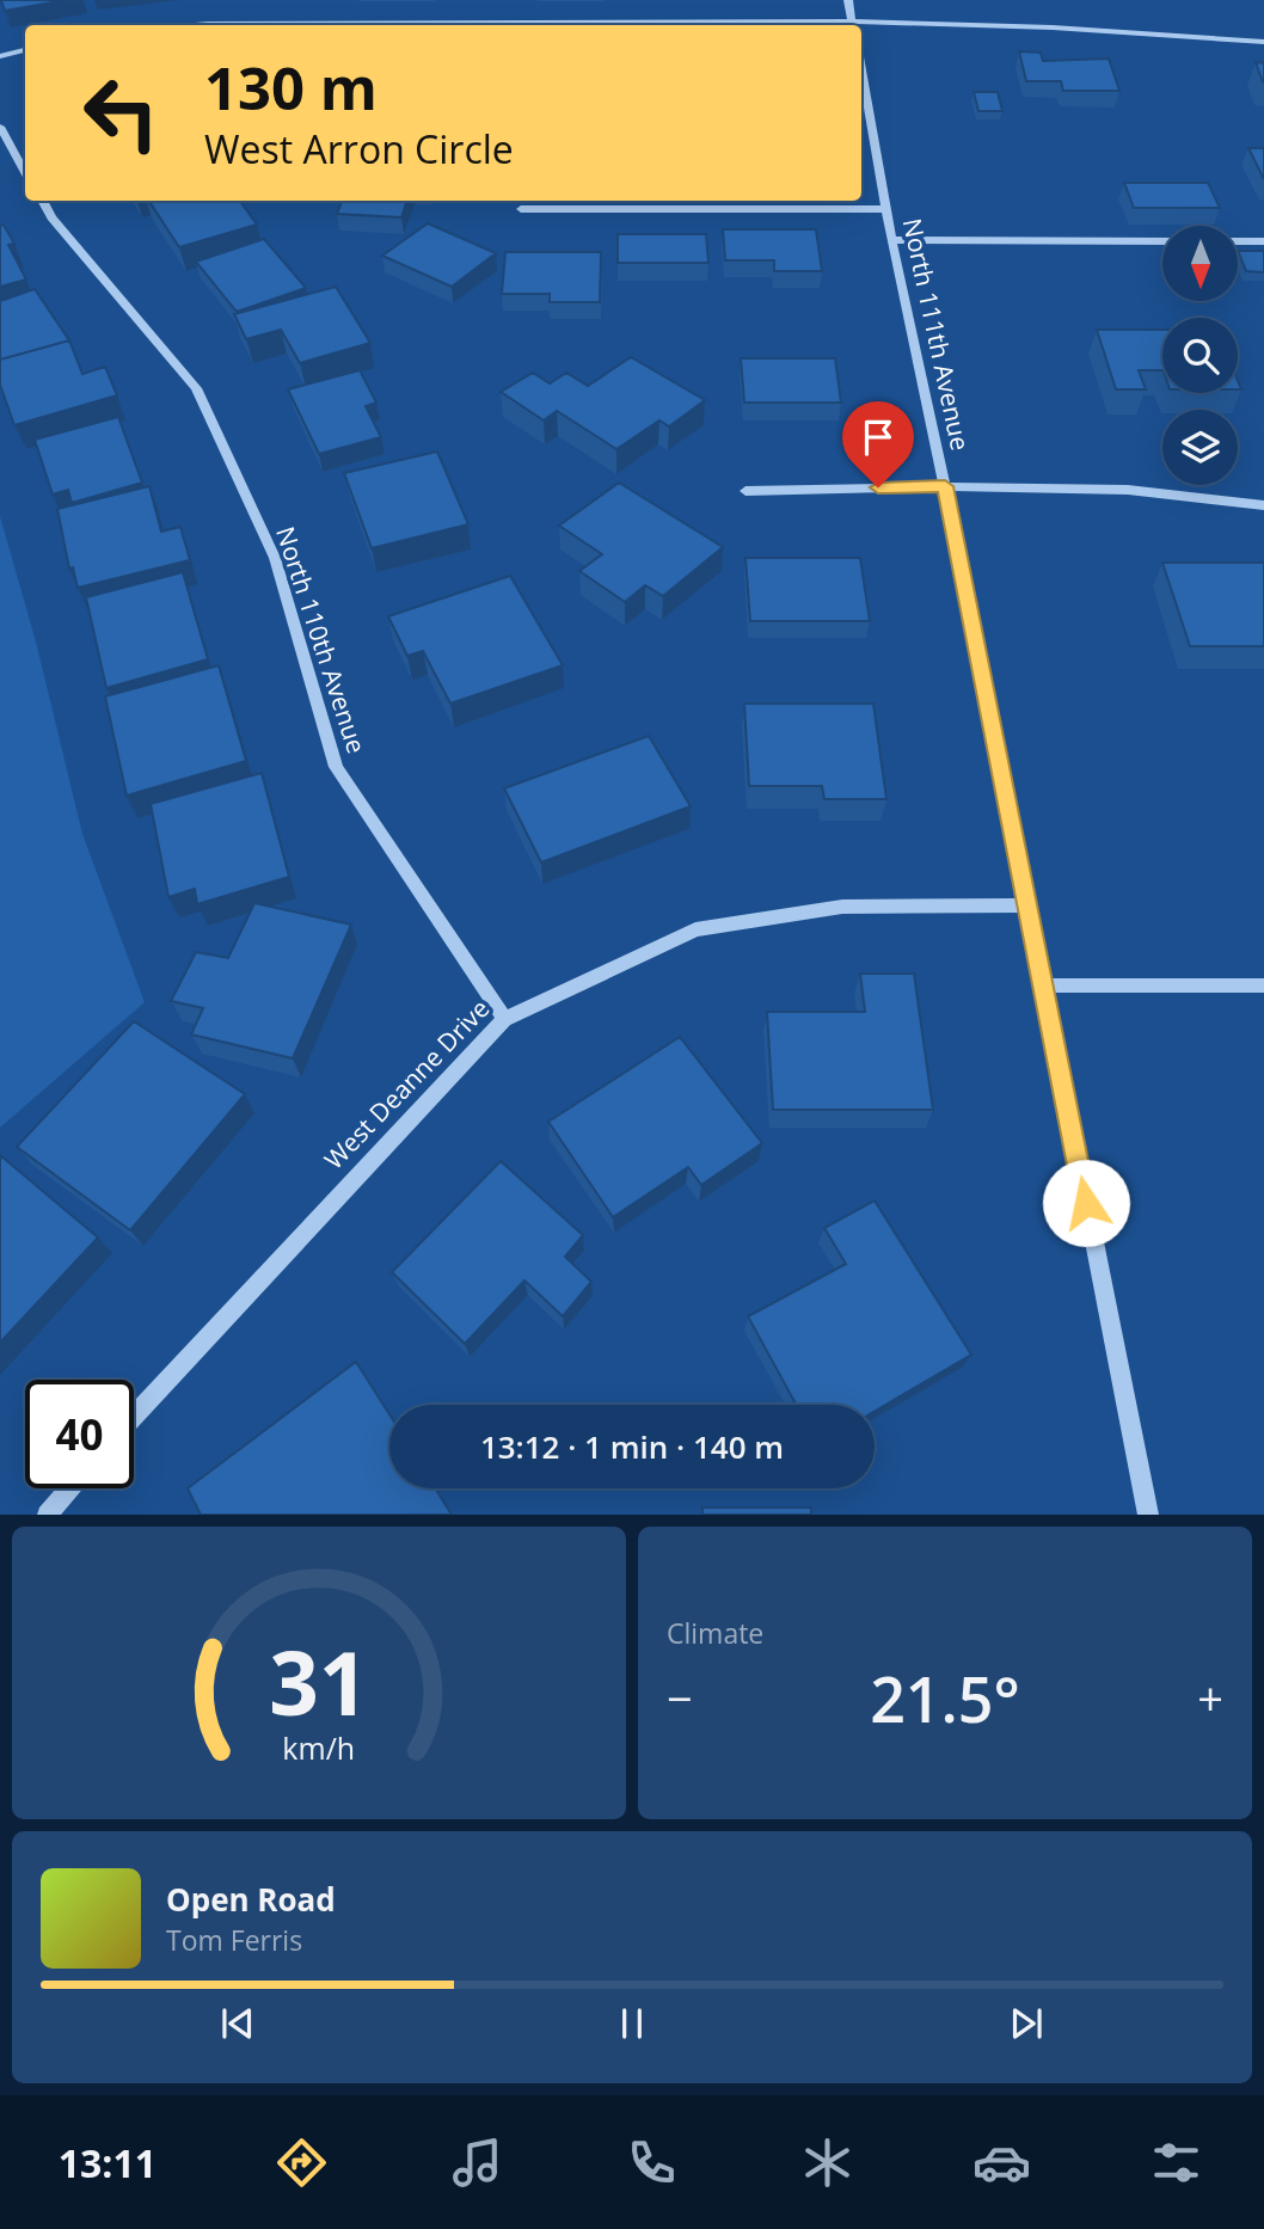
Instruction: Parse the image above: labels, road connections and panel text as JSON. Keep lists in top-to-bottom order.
{
  "streets": {
    "street": ["North 111th Avenue", "North 110th Avenue", "West Deanne Drive"]
  },
  "crossings": [
    ["North 111th Avenue", "West Deanne Drive"],
    ["North 110th Avenue", "West Deanne Drive"]
  ],
  "north": "bottom",
  "page": {
    "turn": ["130 m", "West Arron Circle"],
    "limit": "40",
    "trip": "13:12 · 1 min · 140 m",
    "tile": "Climate",
    "heat": ["−", "21.5°", "+"],
    "song": ["Open Road", "Tom Ferris"],
    "tabs": "13:11",
    "gauge": ["31", "km/h"]
  }
}
